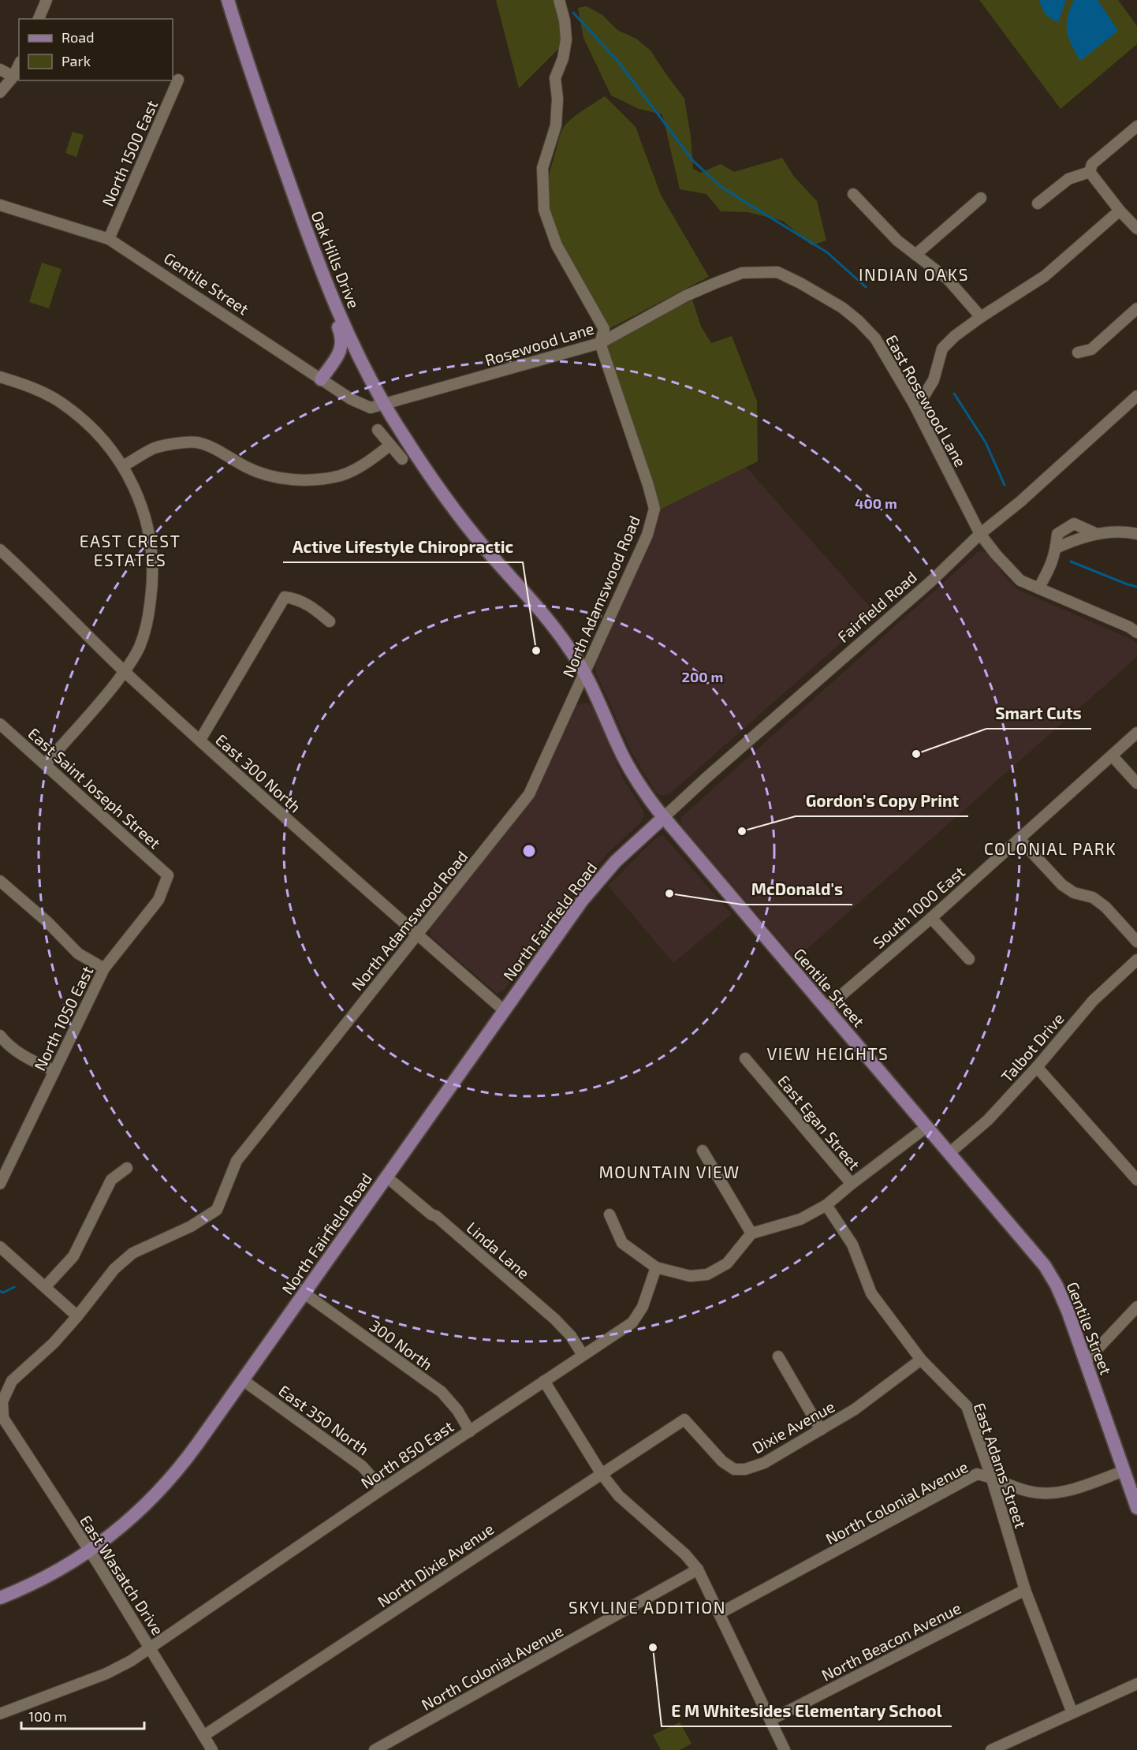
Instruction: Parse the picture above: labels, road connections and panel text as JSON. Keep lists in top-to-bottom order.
{
  "streets": {
    "main road": [
      "Oak Hills Drive",
      "Gentile Street",
      "Fairfield Road",
      "North Fairfield Road"
    ],
    "street": [
      "North 1500 East",
      "Rosewood Lane",
      "East Rosewood Lane",
      "North Adamswood Road",
      "East 300 North",
      "East Saint Joseph Street",
      "South 1000 East",
      "North 1050 East",
      "Talbot Drive",
      "East Egan Street",
      "Linda Lane",
      "300 North",
      "East 350 North",
      "Dixie Avenue",
      "North 850 East",
      "East Adams Street",
      "North Colonial Avenue",
      "North Dixie Avenue",
      "East Wasatch Drive",
      "North Beacon Avenue"
    ]
  },
  "crossings": [
    ["North 1500 East", "Gentile Street"],
    ["Oak Hills Drive", "Gentile Street"],
    ["Oak Hills Drive", "Rosewood Lane"],
    ["Gentile Street", "Rosewood Lane"],
    ["Gentile Street", "North Adamswood Road"],
    ["Gentile Street", "Fairfield Road"],
    ["Gentile Street", "South 1000 East"],
    ["Gentile Street", "Talbot Drive"],
    ["Gentile Street", "North Colonial Avenue"],
    ["Rosewood Lane", "East Rosewood Lane"],
    ["Rosewood Lane", "North Adamswood Road"],
    ["East Rosewood Lane", "Fairfield Road"],
    ["North Adamswood Road", "East 300 North"],
    ["North Adamswood Road", "East Wasatch Drive"],
    ["Fairfield Road", "North Fairfield Road"],
    ["East 300 North", "North Fairfield Road"],
    ["East Saint Joseph Street", "North 1050 East"],
    ["North Fairfield Road", "Linda Lane"],
    ["North Fairfield Road", "300 North"],
    ["North Fairfield Road", "East 350 North"],
    ["North Fairfield Road", "East Wasatch Drive"],
    ["Linda Lane", "North 850 East"],
    ["300 North", "North 850 East"],
    ["East 350 North", "North 850 East"],
    ["Dixie Avenue", "East Adams Street"],
    ["Dixie Avenue", "North Dixie Avenue"],
    ["North 850 East", "East Wasatch Drive"],
    ["East Adams Street", "North Colonial Avenue"],
    ["East Adams Street", "North Beacon Avenue"],
    ["North Dixie Avenue", "East Wasatch Drive"]
  ],
  "districts": [
    "INDIAN OAKS",
    "EAST CREST ESTATES",
    "COLONIAL PARK",
    "VIEW HEIGHTS",
    "MOUNTAIN VIEW",
    "SKYLINE ADDITION"
  ],
  "places": [
    "Active Lifestyle Chiropractic",
    "Smart Cuts",
    "Gordon's Copy Print",
    "McDonald's",
    "E M Whitesides Elementary School"
  ],
  "legend": ["Road", "Park"],
  "scale_bar": "100 m",
  "rings": ["400 m", "200 m"]
}
